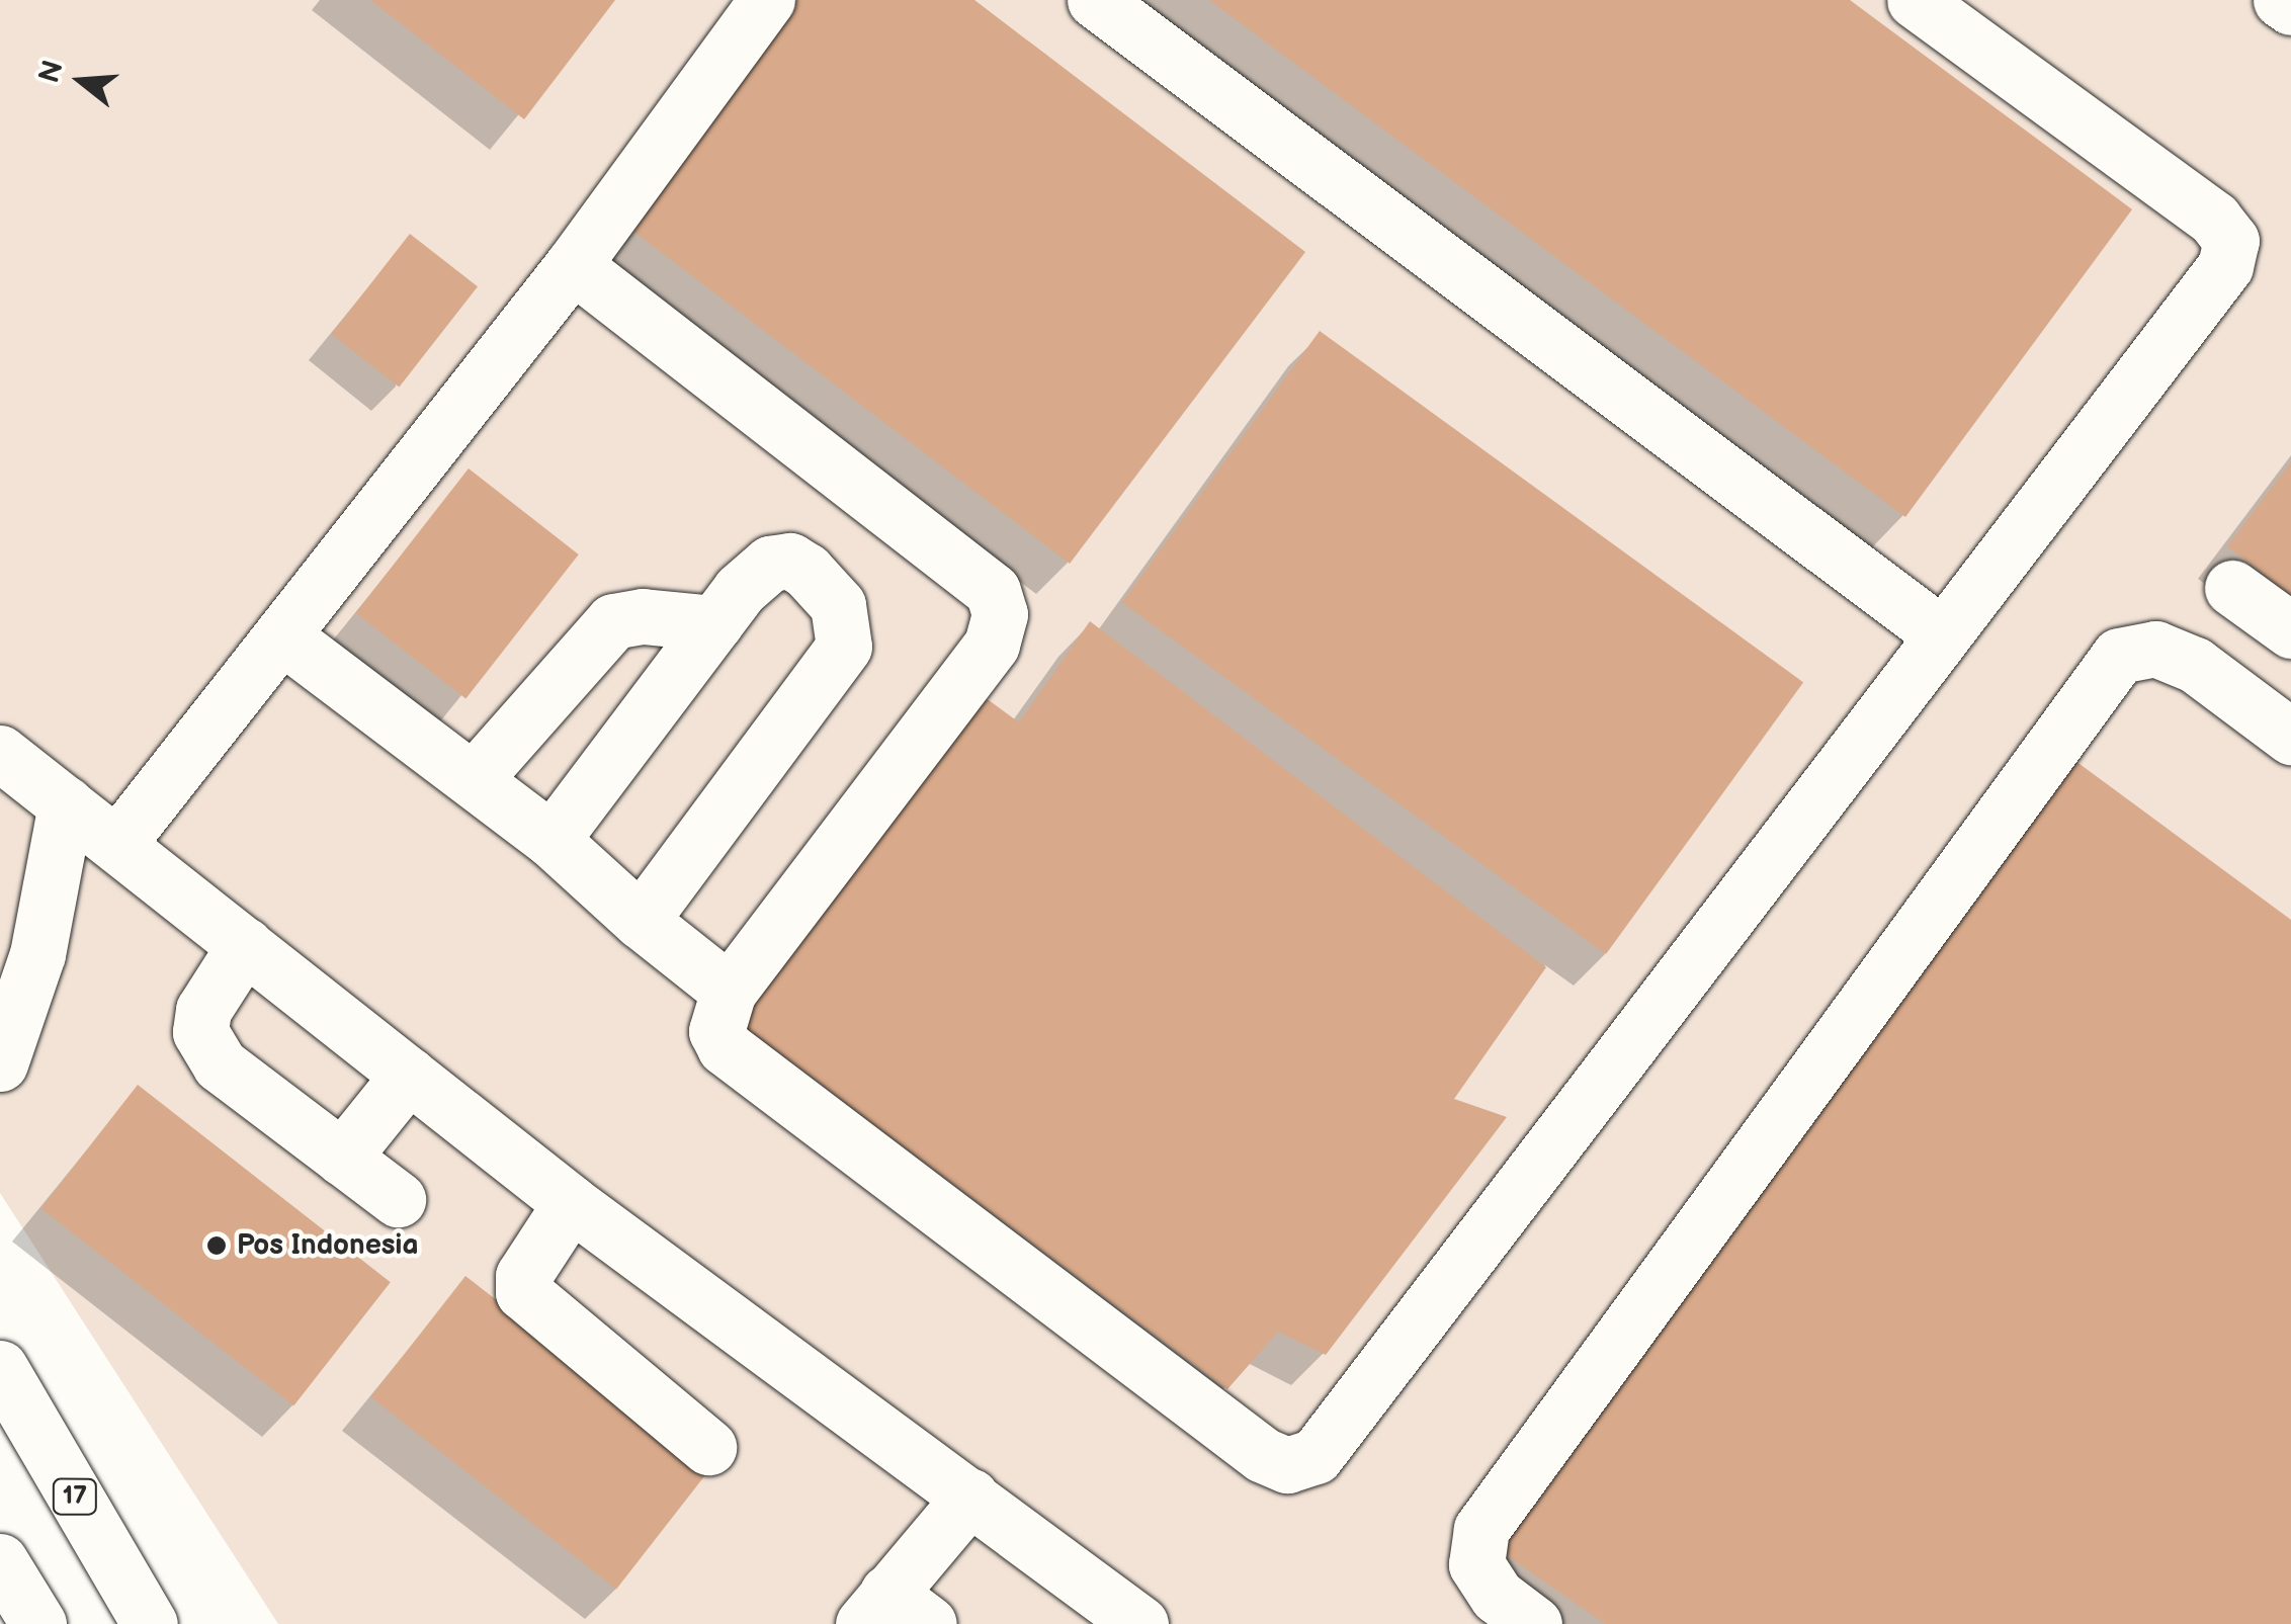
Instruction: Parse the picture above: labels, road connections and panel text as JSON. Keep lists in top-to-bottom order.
{
  "streets": {
    "main road": ["17"]
  },
  "places": ["Pos Indonesia"],
  "north": "left"
}
